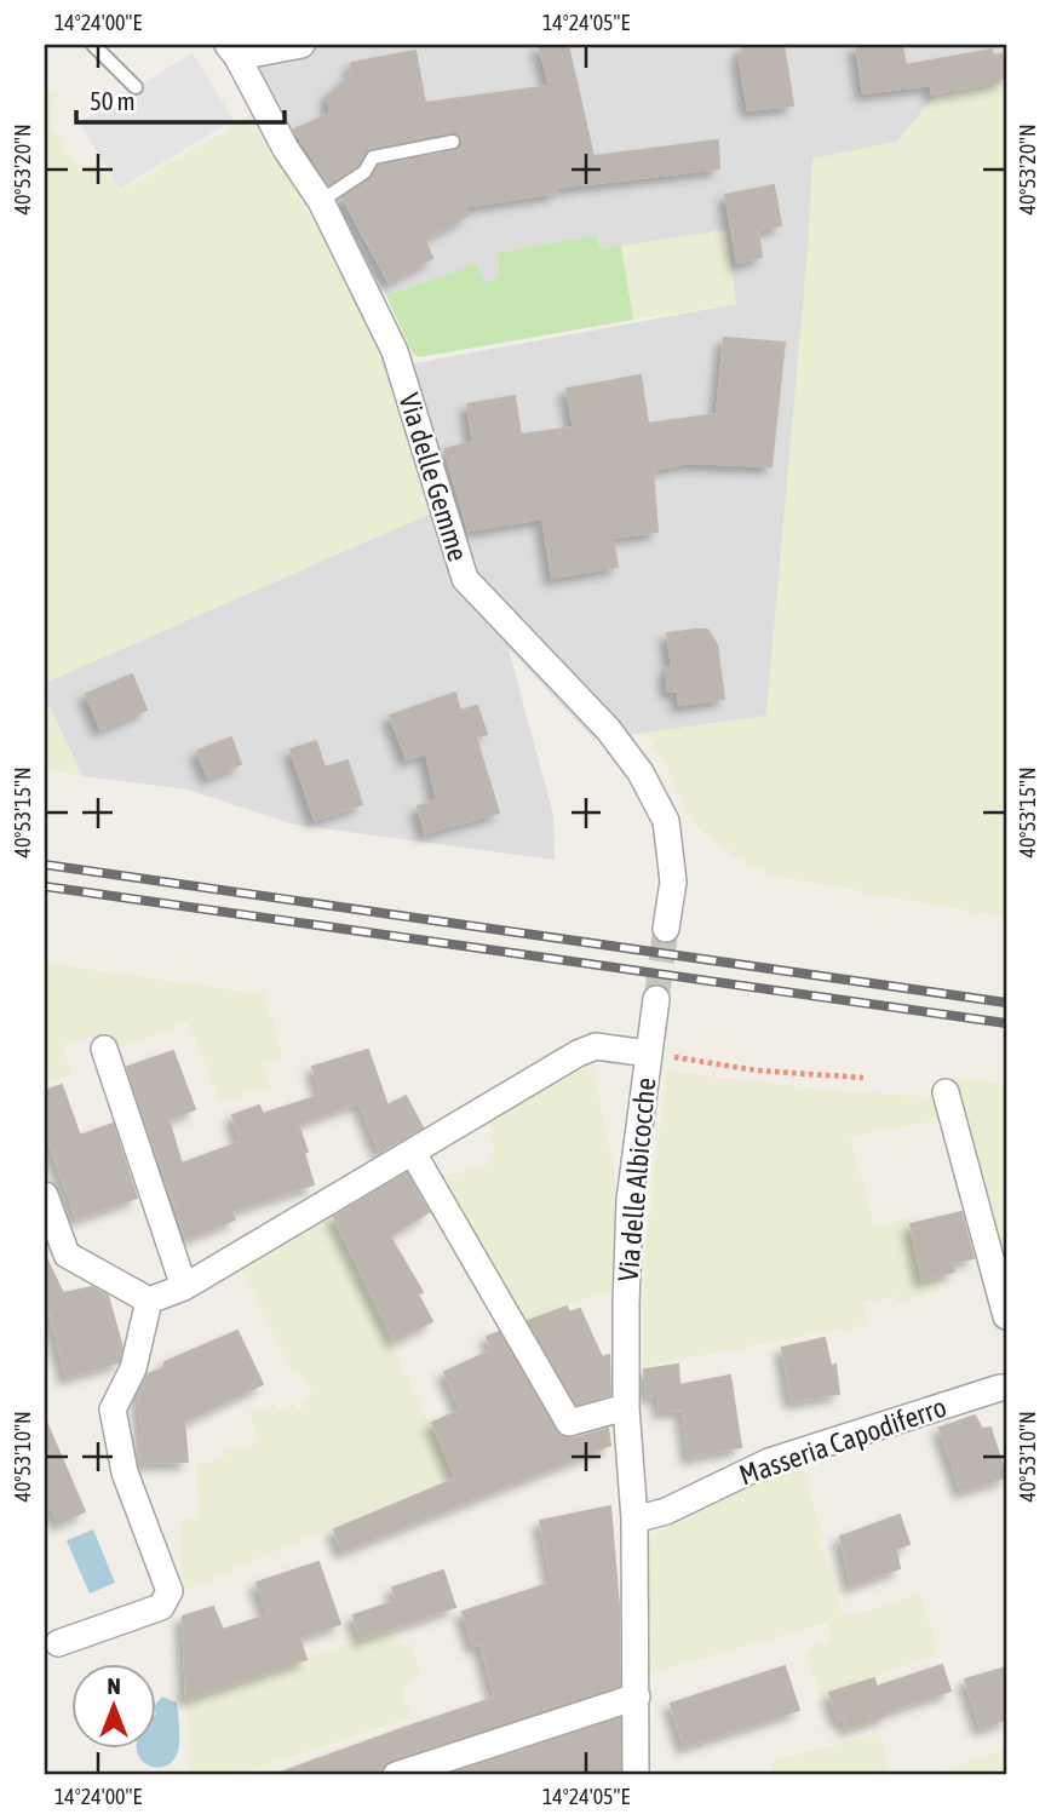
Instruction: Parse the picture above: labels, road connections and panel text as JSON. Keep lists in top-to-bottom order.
{
  "streets": {
    "street": ["Via delle Gemme", "Via delle Albicocche", "Masseria Capodiferro"]
  },
  "crossings": [
    ["Via delle Albicocche", "Masseria Capodiferro"]
  ],
  "scale_bar": "50 m",
  "north": "top",
  "coordinates": [
    "14°24'00\"E",
    "14°24'05\"E",
    "40°53'20\"N",
    "40°53'15\"N",
    "40°53'10\"N"
  ]
}
